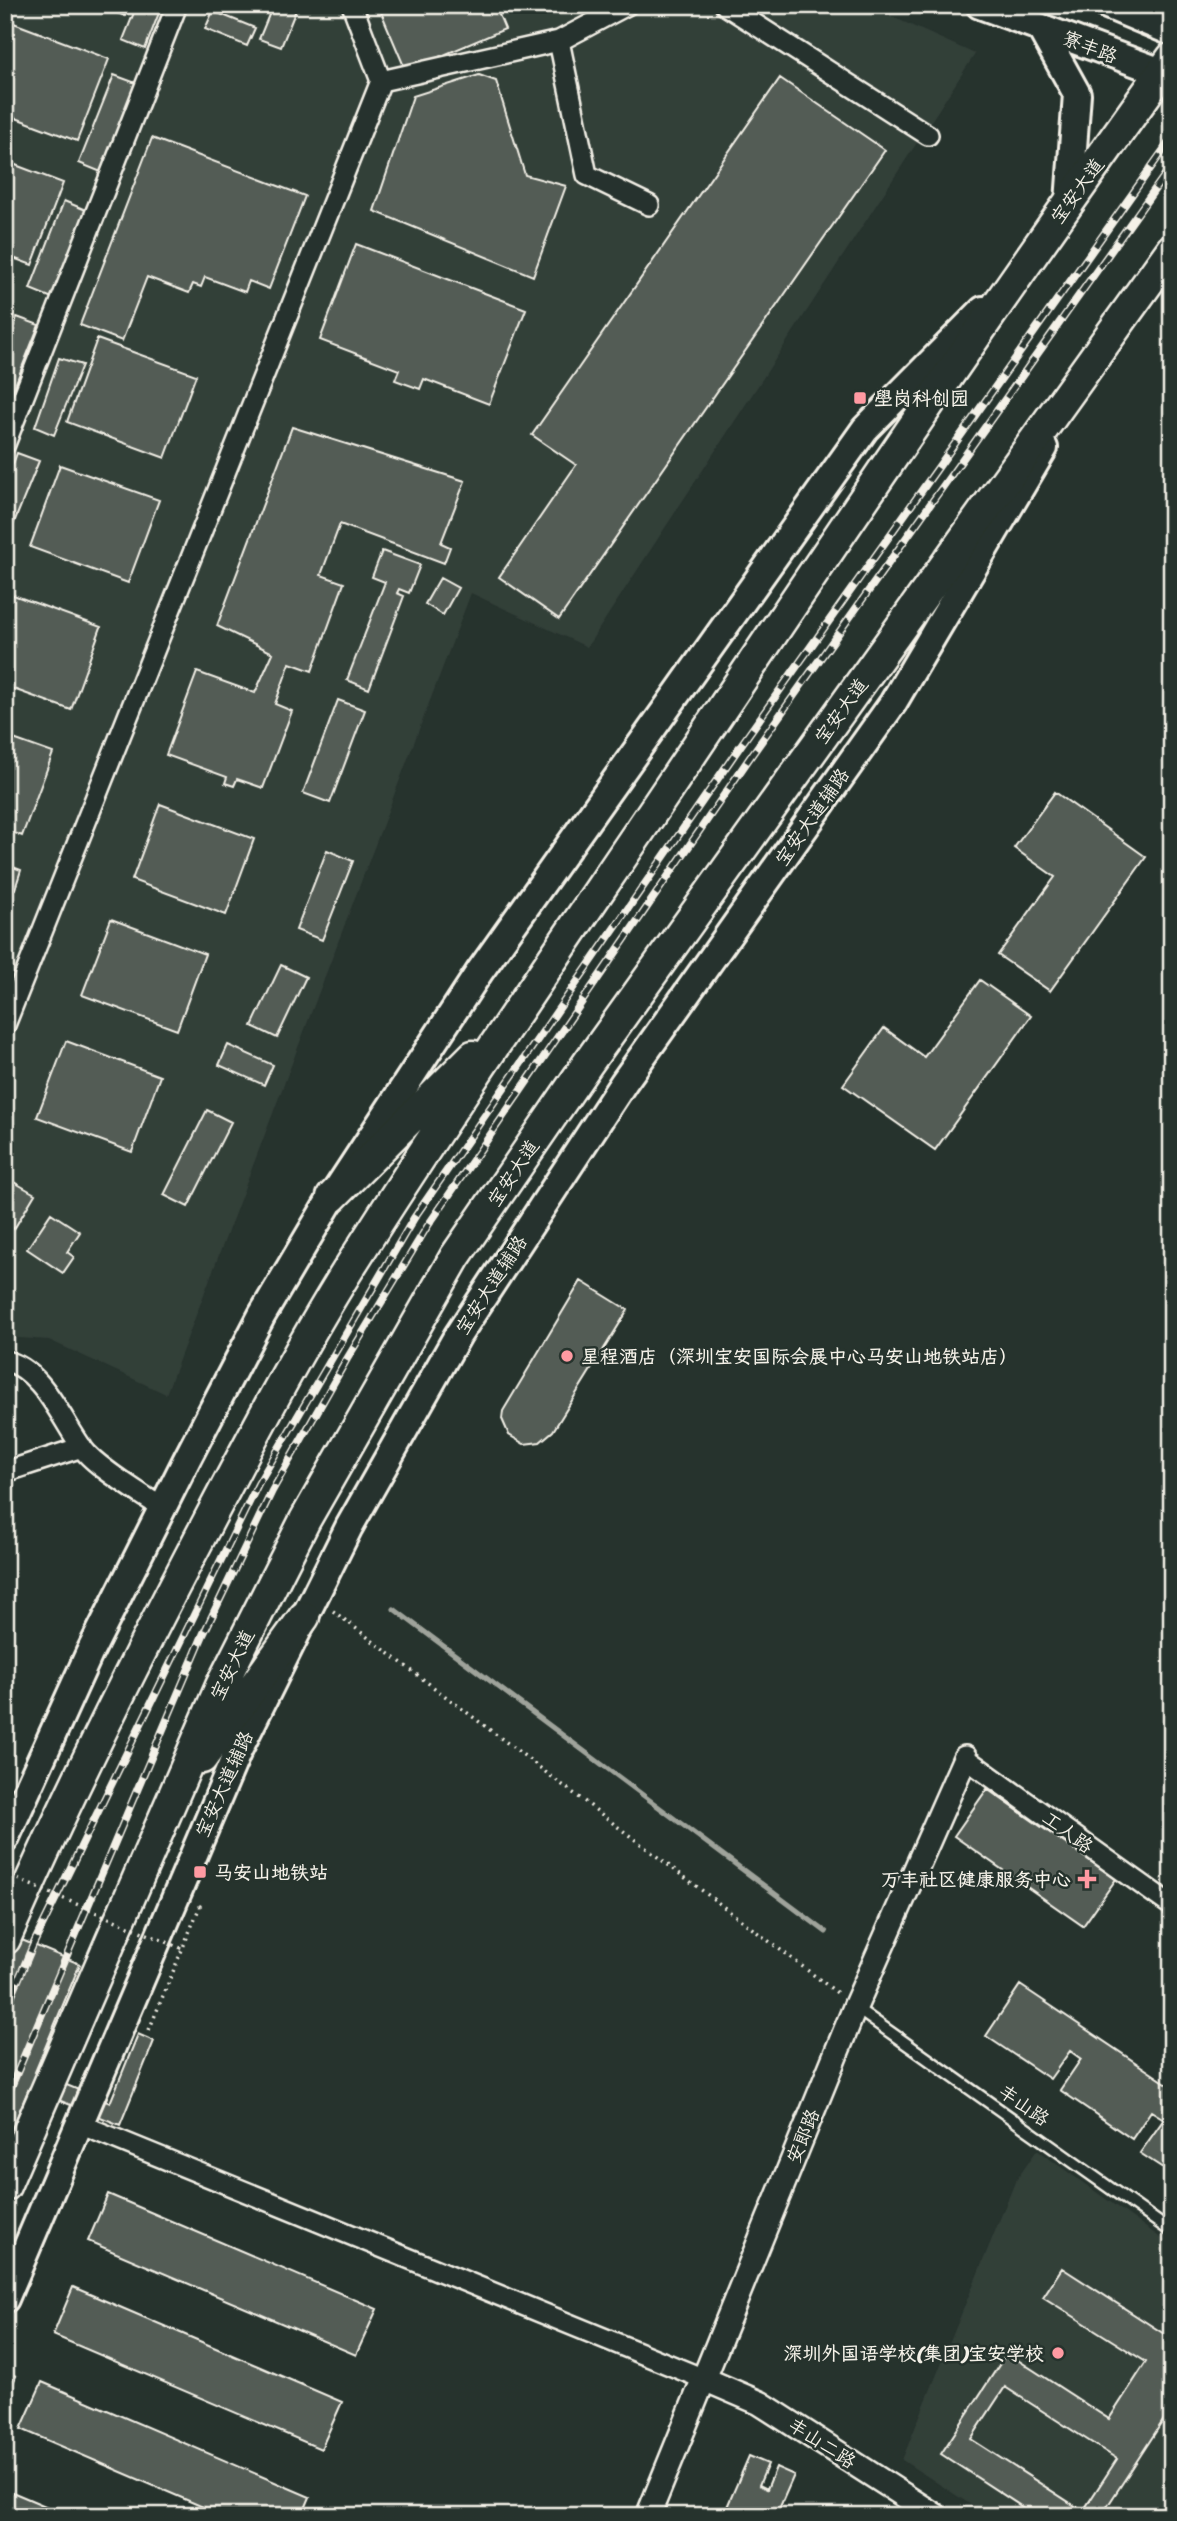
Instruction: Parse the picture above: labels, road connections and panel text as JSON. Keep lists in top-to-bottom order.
{
  "streets": {
    "main road": ["寮丰路", "宝安大道", "宝安大道辅路"],
    "street": ["工人路", "安郎路", "丰山二路"],
    "lane": ["丰山路"]
  },
  "crossings": [
    ["寮丰路", "宝安大道"],
    ["宝安大道", "宝安大道辅路"],
    ["工人路", "安郎路"],
    ["丰山路", "安郎路"],
    ["安郎路", "丰山二路"]
  ],
  "places": {
    "transit": ["壆岗科创园", "马安山地铁站"],
    "other": ["星程酒店（深圳宝安国际会展中心马安山地铁站店）", "深圳外国语学校(集团)宝安学校"],
    "health": ["万丰社区健康服务中心"]
  }
}
